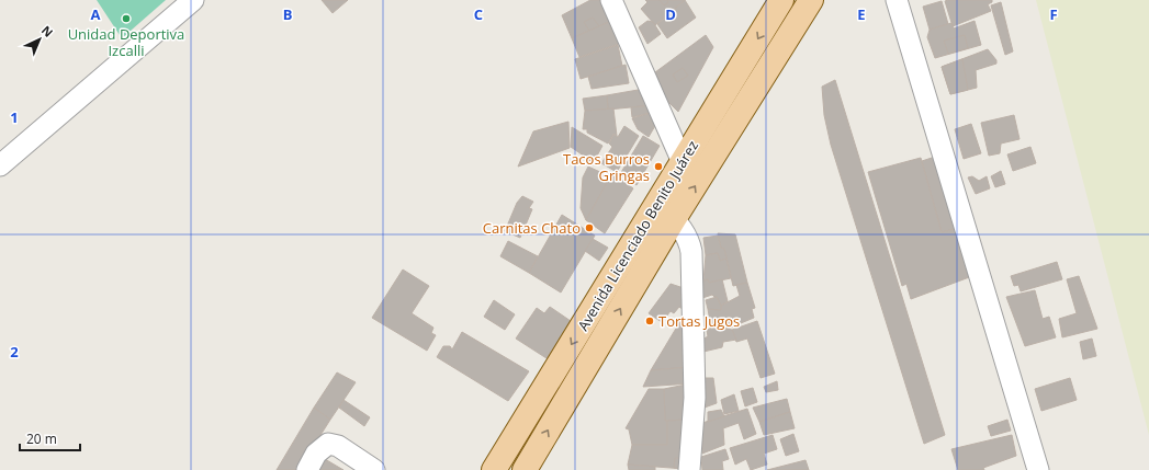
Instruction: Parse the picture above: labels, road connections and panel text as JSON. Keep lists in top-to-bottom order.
{
  "streets": {
    "main road": ["Avenida Licenciado Benito Juárez"]
  },
  "places": [
    "Unidad Deportiva Izcalli",
    "Tacos Burros Gringas",
    "Carnitas Chato",
    "Tortas Jugos"
  ],
  "scale_bar": "20 m",
  "north": "top right",
  "grid": {
    "columns": [
      "A",
      "B",
      "C",
      "D",
      "E",
      "F"
    ],
    "rows": ["1", "2"]
  }
}
